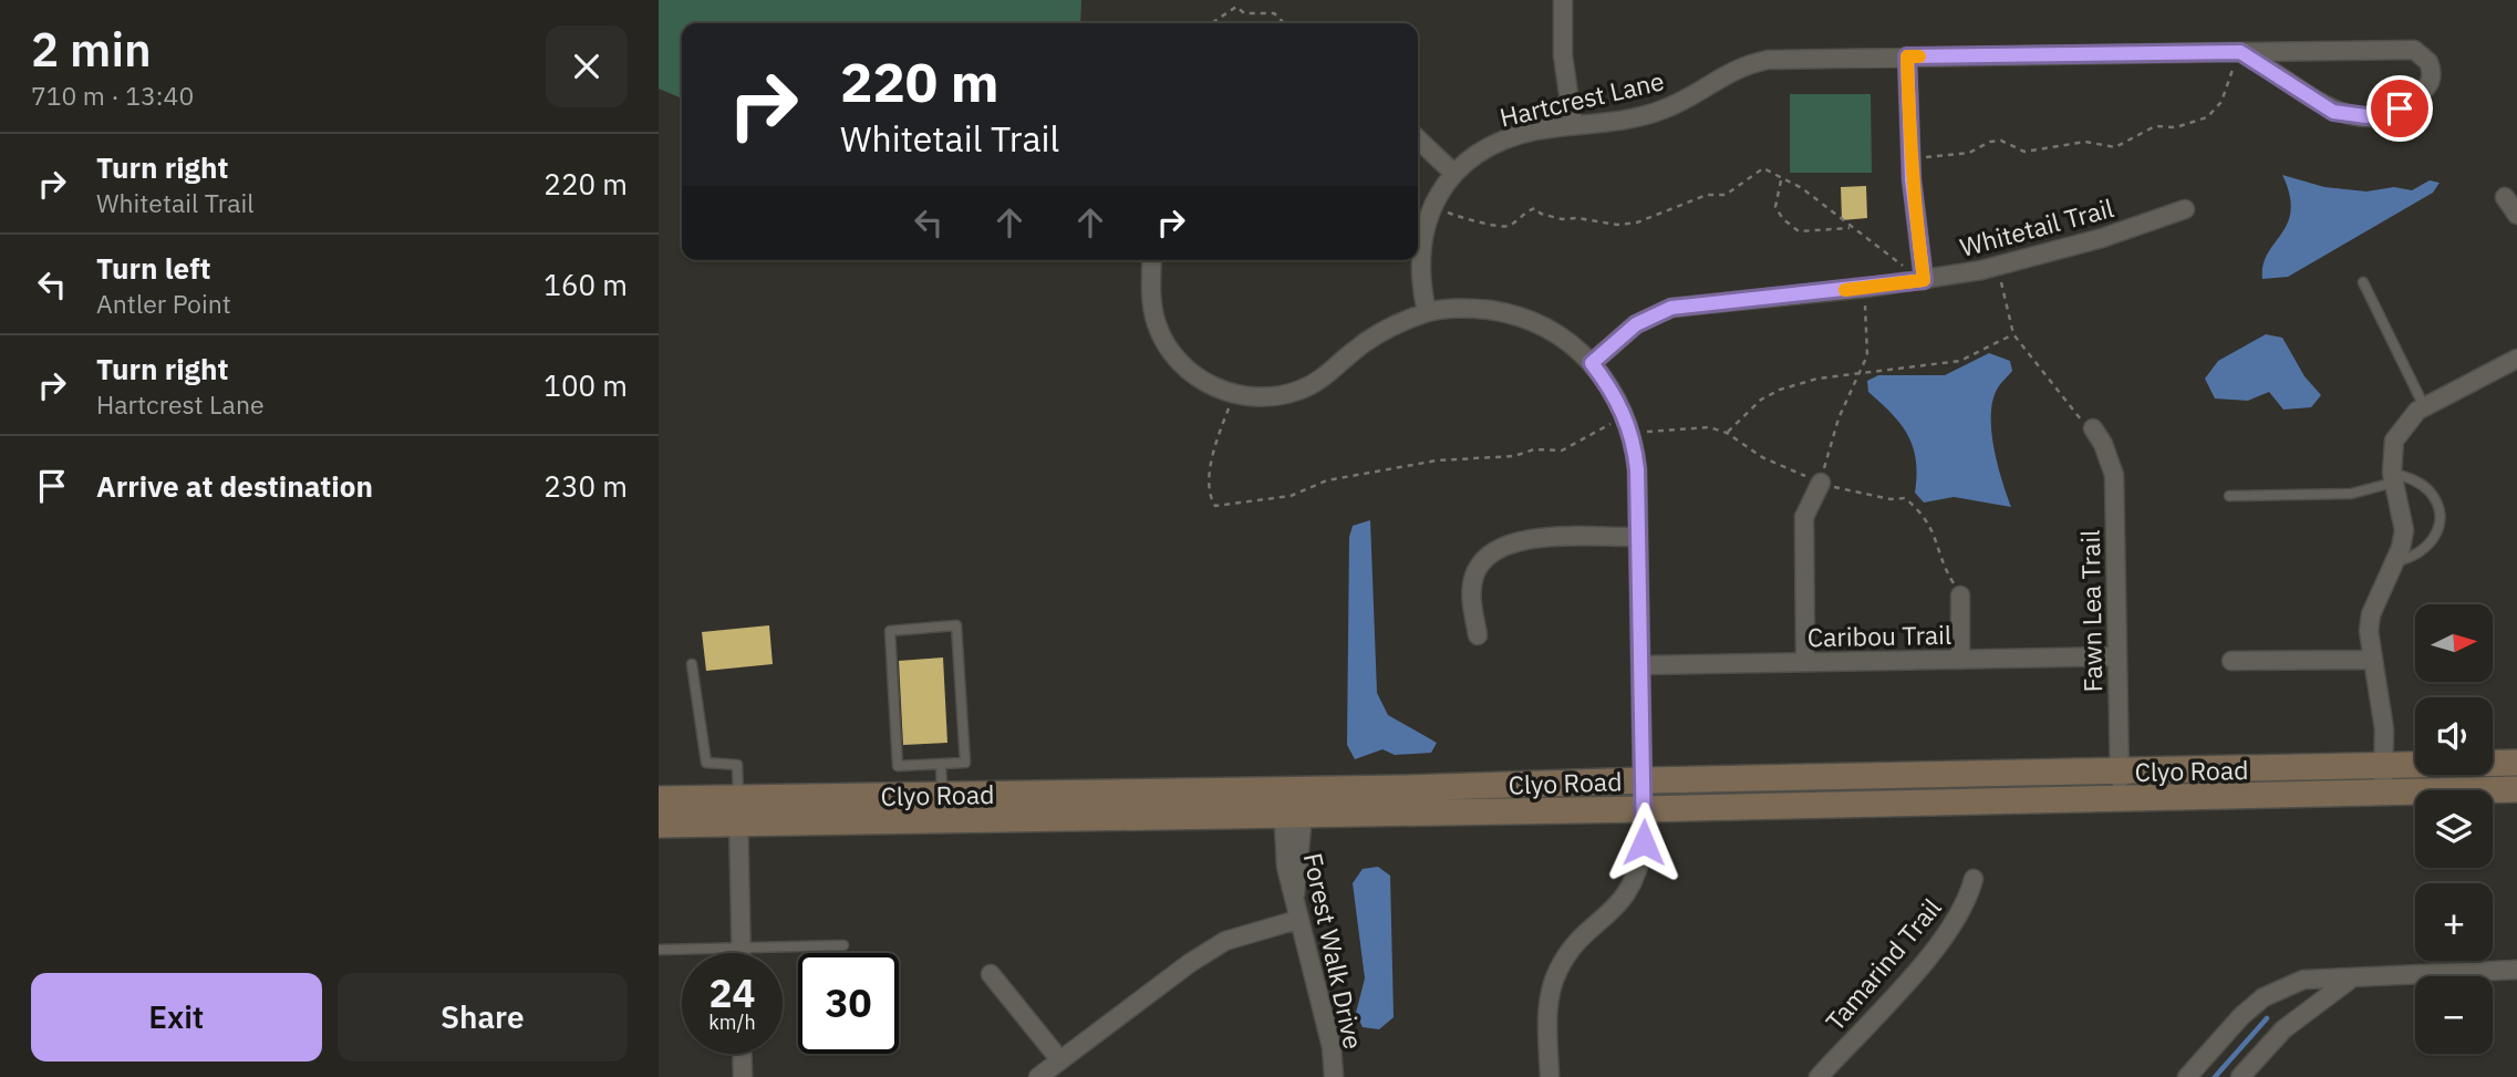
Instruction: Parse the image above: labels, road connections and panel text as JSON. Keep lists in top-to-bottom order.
{
  "streets": {
    "street": [
      "Hartcrest Lane",
      "Whitetail Trail",
      "Fawn Lea Trail",
      "Caribou Trail",
      "Clyo Road",
      "Forest Walk Drive",
      "Tamarind Trail"
    ]
  },
  "crossings": [
    ["Fawn Lea Trail", "Caribou Trail"],
    ["Fawn Lea Trail", "Clyo Road"],
    ["Clyo Road", "Forest Walk Drive"]
  ],
  "north": "right",
  "page": {
    "heading": ["2 min", "710 m · 13:40"],
    "turn": ["220 m", "Whitetail Trail"],
    "list": [
      {
        "name": "Turn right",
        "note": "Whitetail Trail",
        "value": "220 m"
      },
      {
        "name": "Turn left",
        "note": "Antler Point",
        "value": "160 m"
      },
      {
        "name": "Turn right",
        "note": "Hartcrest Lane",
        "value": "100 m"
      },
      {
        "name": "Arrive at destination",
        "value": "230 m"
      }
    ],
    "map_buttons": ["+", "−"],
    "speed": "24 km/h",
    "limit": "30",
    "buttons": ["Exit", "Share"]
  }
}
